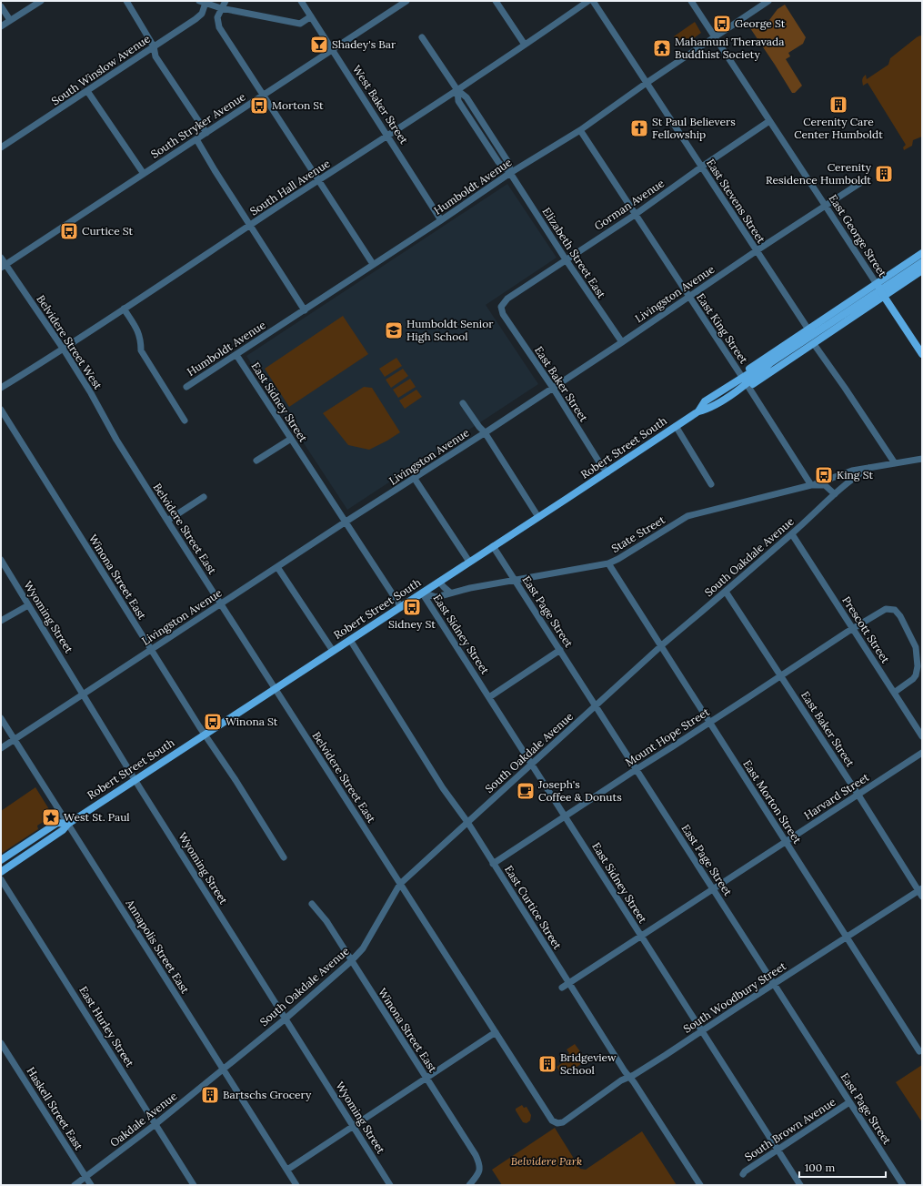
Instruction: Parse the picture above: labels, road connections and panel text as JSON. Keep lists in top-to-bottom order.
{
  "streets": {
    "main road": ["East George Street", "Robert Street South"],
    "street": [
      "South Winslow Avenue",
      "West Baker Street",
      "South Stryker Avenue",
      "Humboldt Avenue",
      "South Hall Avenue",
      "East Stevens Street",
      "Gorman Avenue",
      "Elizabeth Street East",
      "Livingston Avenue",
      "East King Street",
      "Belvidere Street West",
      "East Baker Street",
      "East Sidney Street",
      "Belvidere Street East",
      "State Street",
      "South Oakdale Avenue",
      "Winona Street East",
      "East Page Street",
      "Wyoming Street",
      "Prescott Street",
      "Mount Hope Street",
      "Harvard Street",
      "East Morton Street",
      "East Curtice Street",
      "Annapolis Street East",
      "South Woodbury Street",
      "East Hurley Street",
      "Haskell Street East",
      "Oakdale Avenue",
      "South Brown Avenue"
    ]
  },
  "crossings": [
    ["West Baker Street", "South Stryker Avenue"],
    ["West Baker Street", "Humboldt Avenue"],
    ["West Baker Street", "South Hall Avenue"],
    ["South Stryker Avenue", "Belvidere Street West"],
    ["Humboldt Avenue", "East Stevens Street"],
    ["Humboldt Avenue", "East George Street"],
    ["Humboldt Avenue", "Elizabeth Street East"],
    ["Humboldt Avenue", "East King Street"],
    ["Humboldt Avenue", "East Sidney Street"],
    ["South Hall Avenue", "Elizabeth Street East"],
    ["South Hall Avenue", "Belvidere Street West"],
    ["East Stevens Street", "Gorman Avenue"],
    ["East Stevens Street", "Livingston Avenue"],
    ["Gorman Avenue", "East George Street"],
    ["Gorman Avenue", "Elizabeth Street East"],
    ["Gorman Avenue", "East King Street"],
    ["Gorman Avenue", "East Baker Street"],
    ["East George Street", "Livingston Avenue"],
    ["Elizabeth Street East", "Livingston Avenue"],
    ["Livingston Avenue", "East King Street"],
    ["Livingston Avenue", "East Baker Street"],
    ["Livingston Avenue", "East Sidney Street"],
    ["Livingston Avenue", "Belvidere Street East"],
    ["Livingston Avenue", "Winona Street East"],
    ["Livingston Avenue", "Wyoming Street"],
    ["Livingston Avenue", "Annapolis Street East"],
    ["Belvidere Street West", "Belvidere Street East"],
    ["East Baker Street", "Robert Street South"],
    ["East Baker Street", "South Oakdale Avenue"],
    ["East Baker Street", "Mount Hope Street"],
    ["East Baker Street", "Harvard Street"],
    ["East Baker Street", "South Woodbury Street"],
    ["East Sidney Street", "Robert Street South"],
    ["East Sidney Street", "State Street"],
    ["East Sidney Street", "South Oakdale Avenue"],
    ["East Sidney Street", "Mount Hope Street"],
    ["East Sidney Street", "Harvard Street"],
    ["East Sidney Street", "South Woodbury Street"],
    ["East Sidney Street", "South Brown Avenue"],
    ["Robert Street South", "Belvidere Street East"],
    ["Robert Street South", "State Street"],
    ["Robert Street South", "Winona Street East"],
    ["Robert Street South", "East Page Street"],
    ["Robert Street South", "Wyoming Street"],
    ["Robert Street South", "East Curtice Street"],
    ["Robert Street South", "Annapolis Street East"],
    ["Belvidere Street East", "South Oakdale Avenue"],
    ["Belvidere Street East", "South Woodbury Street"],
    ["State Street", "South Oakdale Avenue"],
    ["State Street", "East Page Street"],
    ["State Street", "East Morton Street"],
    ["South Oakdale Avenue", "Winona Street East"],
    ["South Oakdale Avenue", "East Page Street"],
    ["South Oakdale Avenue", "Wyoming Street"],
    ["South Oakdale Avenue", "Prescott Street"],
    ["South Oakdale Avenue", "East Morton Street"],
    ["South Oakdale Avenue", "East Curtice Street"],
    ["South Oakdale Avenue", "Annapolis Street East"],
    ["South Oakdale Avenue", "Oakdale Avenue"],
    ["East Page Street", "Mount Hope Street"],
    ["East Page Street", "Harvard Street"],
    ["East Page Street", "South Woodbury Street"],
    ["East Page Street", "South Brown Avenue"],
    ["Prescott Street", "Mount Hope Street"],
    ["Mount Hope Street", "East Morton Street"],
    ["Mount Hope Street", "East Curtice Street"],
    ["Harvard Street", "East Morton Street"],
    ["Harvard Street", "East Curtice Street"],
    ["East Morton Street", "South Woodbury Street"],
    ["East Curtice Street", "South Woodbury Street"],
    ["Annapolis Street East", "Oakdale Avenue"],
    ["East Hurley Street", "Oakdale Avenue"],
    ["Haskell Street East", "Oakdale Avenue"]
  ],
  "parks": ["Belvidere Park"],
  "places": {
    "bus stop": [
      "George St",
      "Morton St",
      "Curtice St",
      "King St",
      "Sidney St",
      "Winona St"
    ],
    "bar": ["Shadey's Bar"],
    "temple": ["Mahamuni Theravada Buddhist Society"],
    "building": [
      "Cerenity Care Center Humboldt",
      "Cerenity Residence Humboldt",
      "Bridgeview School",
      "Bartschs Grocery"
    ],
    "church": ["St Paul Believers Fellowship"],
    "school or university": ["Humboldt Senior High School"],
    "cafe": ["Joseph's Coffee & Donuts"],
    "place": ["West St. Paul"]
  },
  "scale_bar": "100 m"
}
